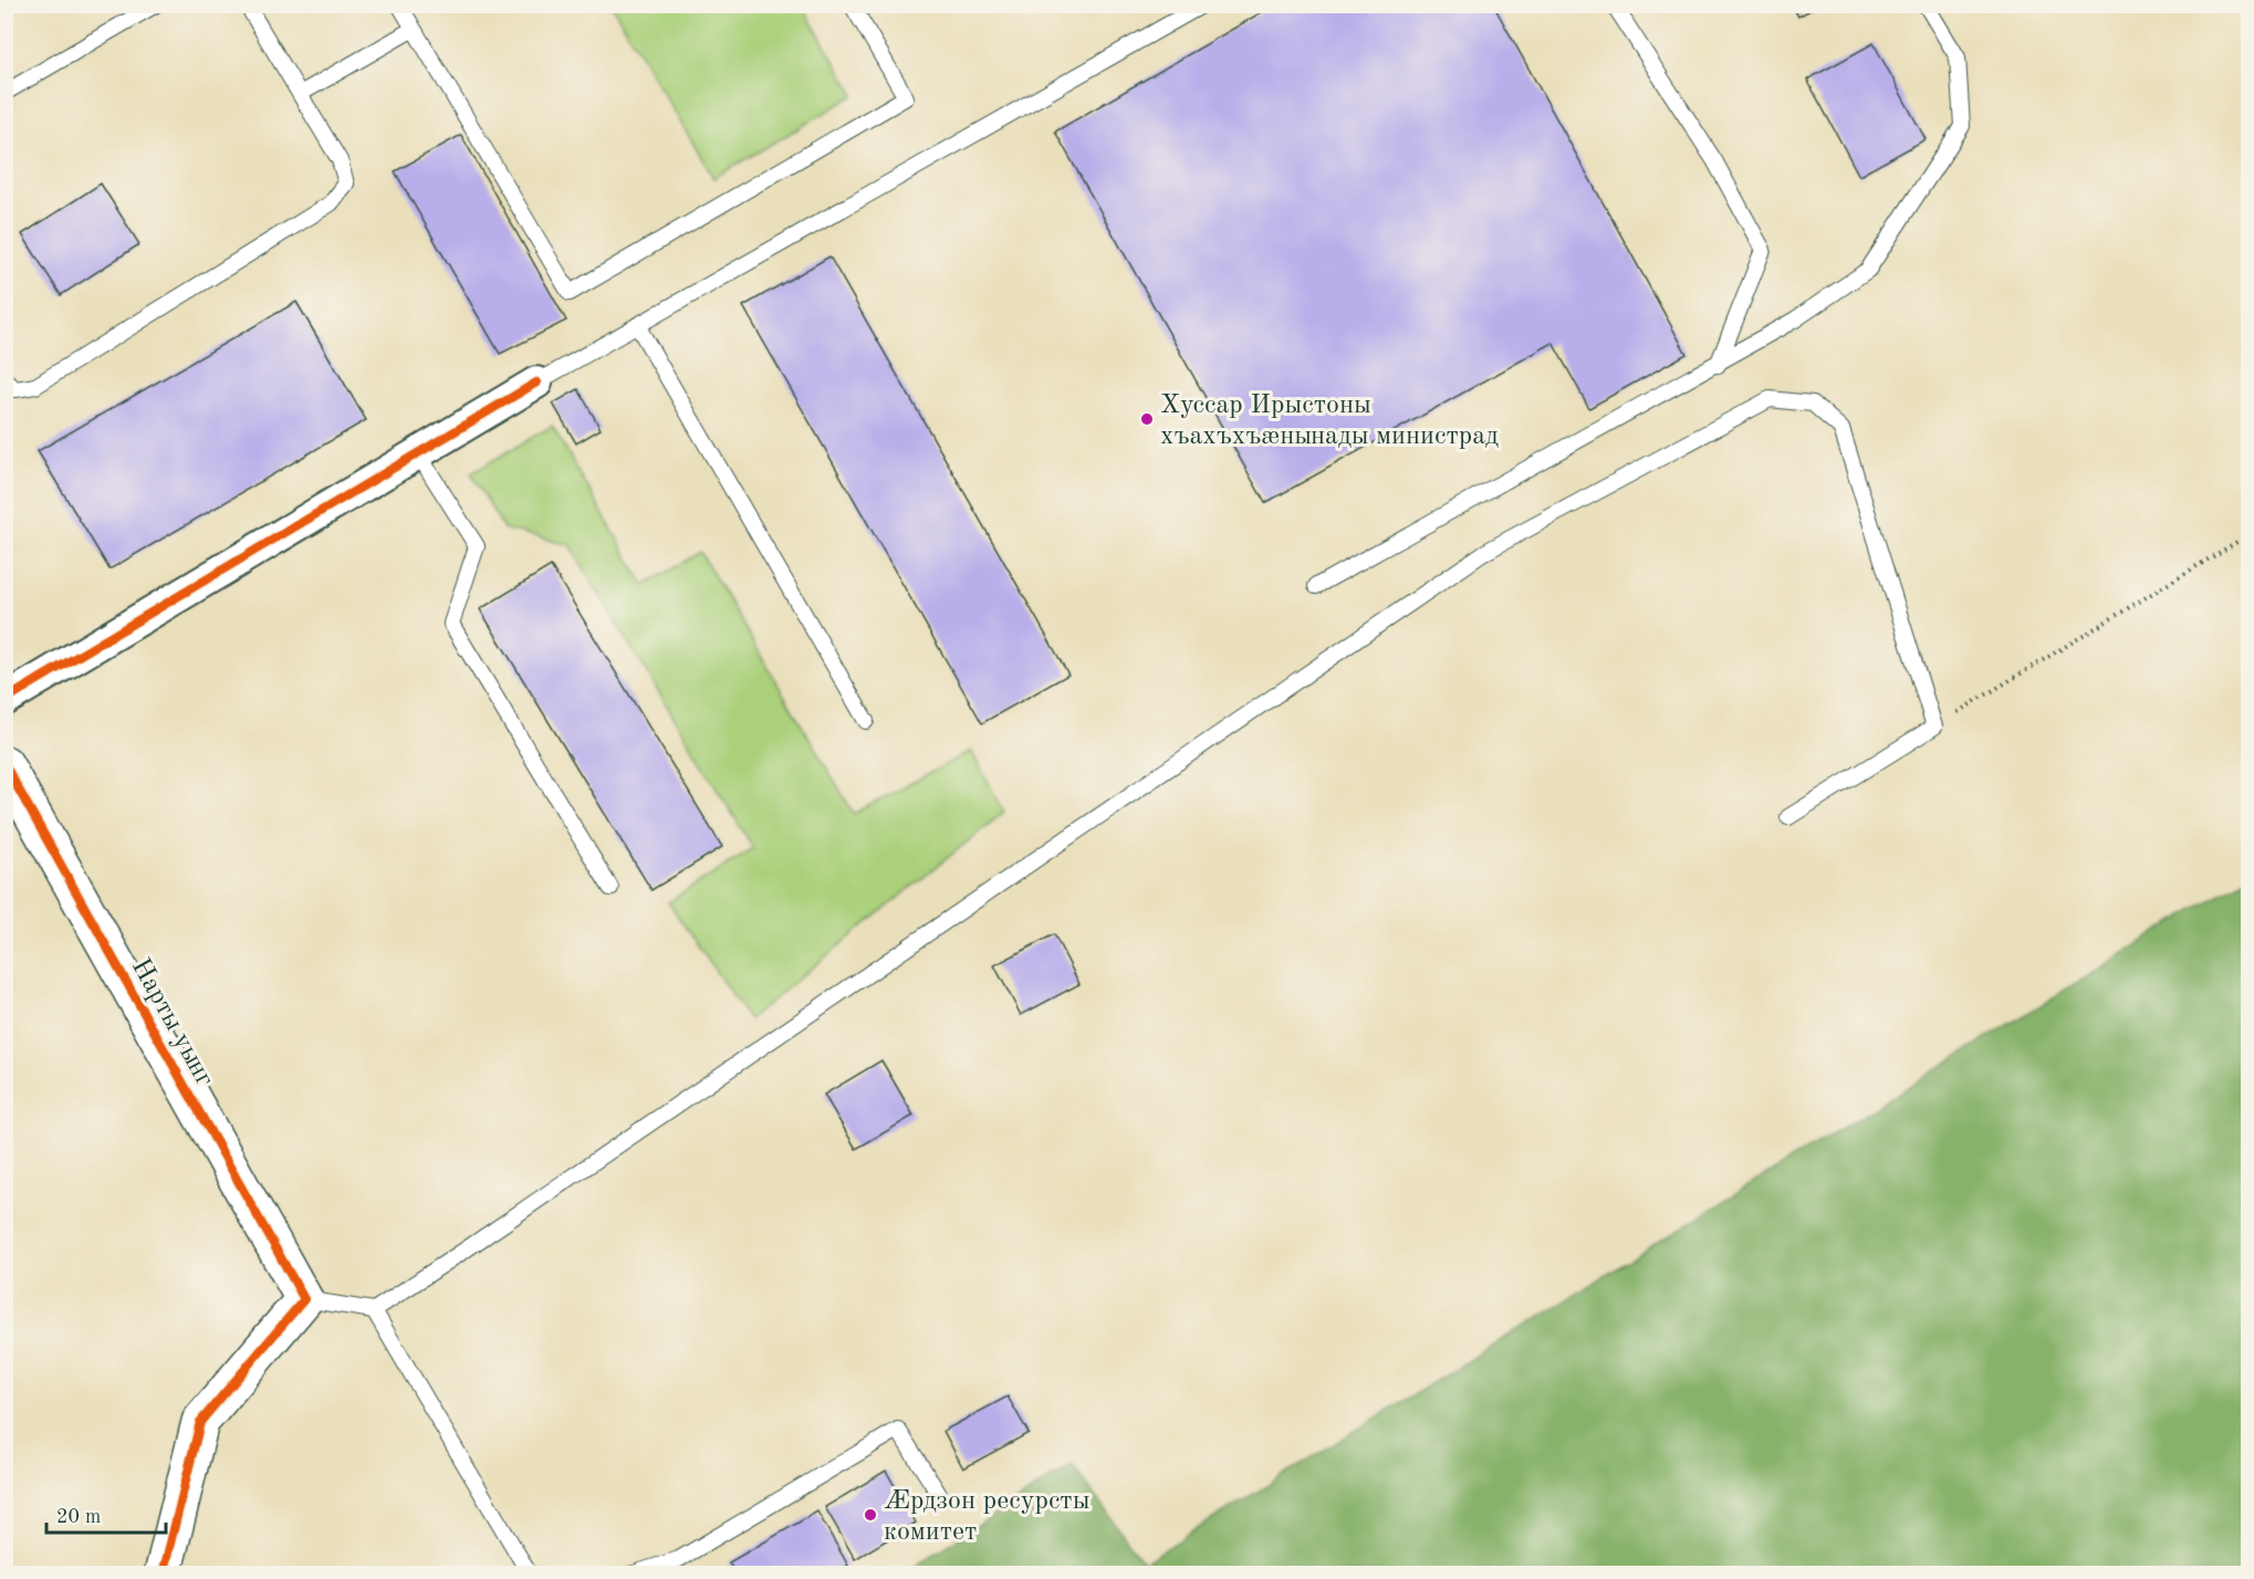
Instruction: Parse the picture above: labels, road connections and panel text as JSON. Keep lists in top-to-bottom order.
{
  "streets": {
    "street": ["Нарты уынг"]
  },
  "places": ["Хуссар Ирыстоны хъахъхъæнынады министрад", "Æрдзон ресурсты комитет"],
  "scale_bar": "20 m"
}
